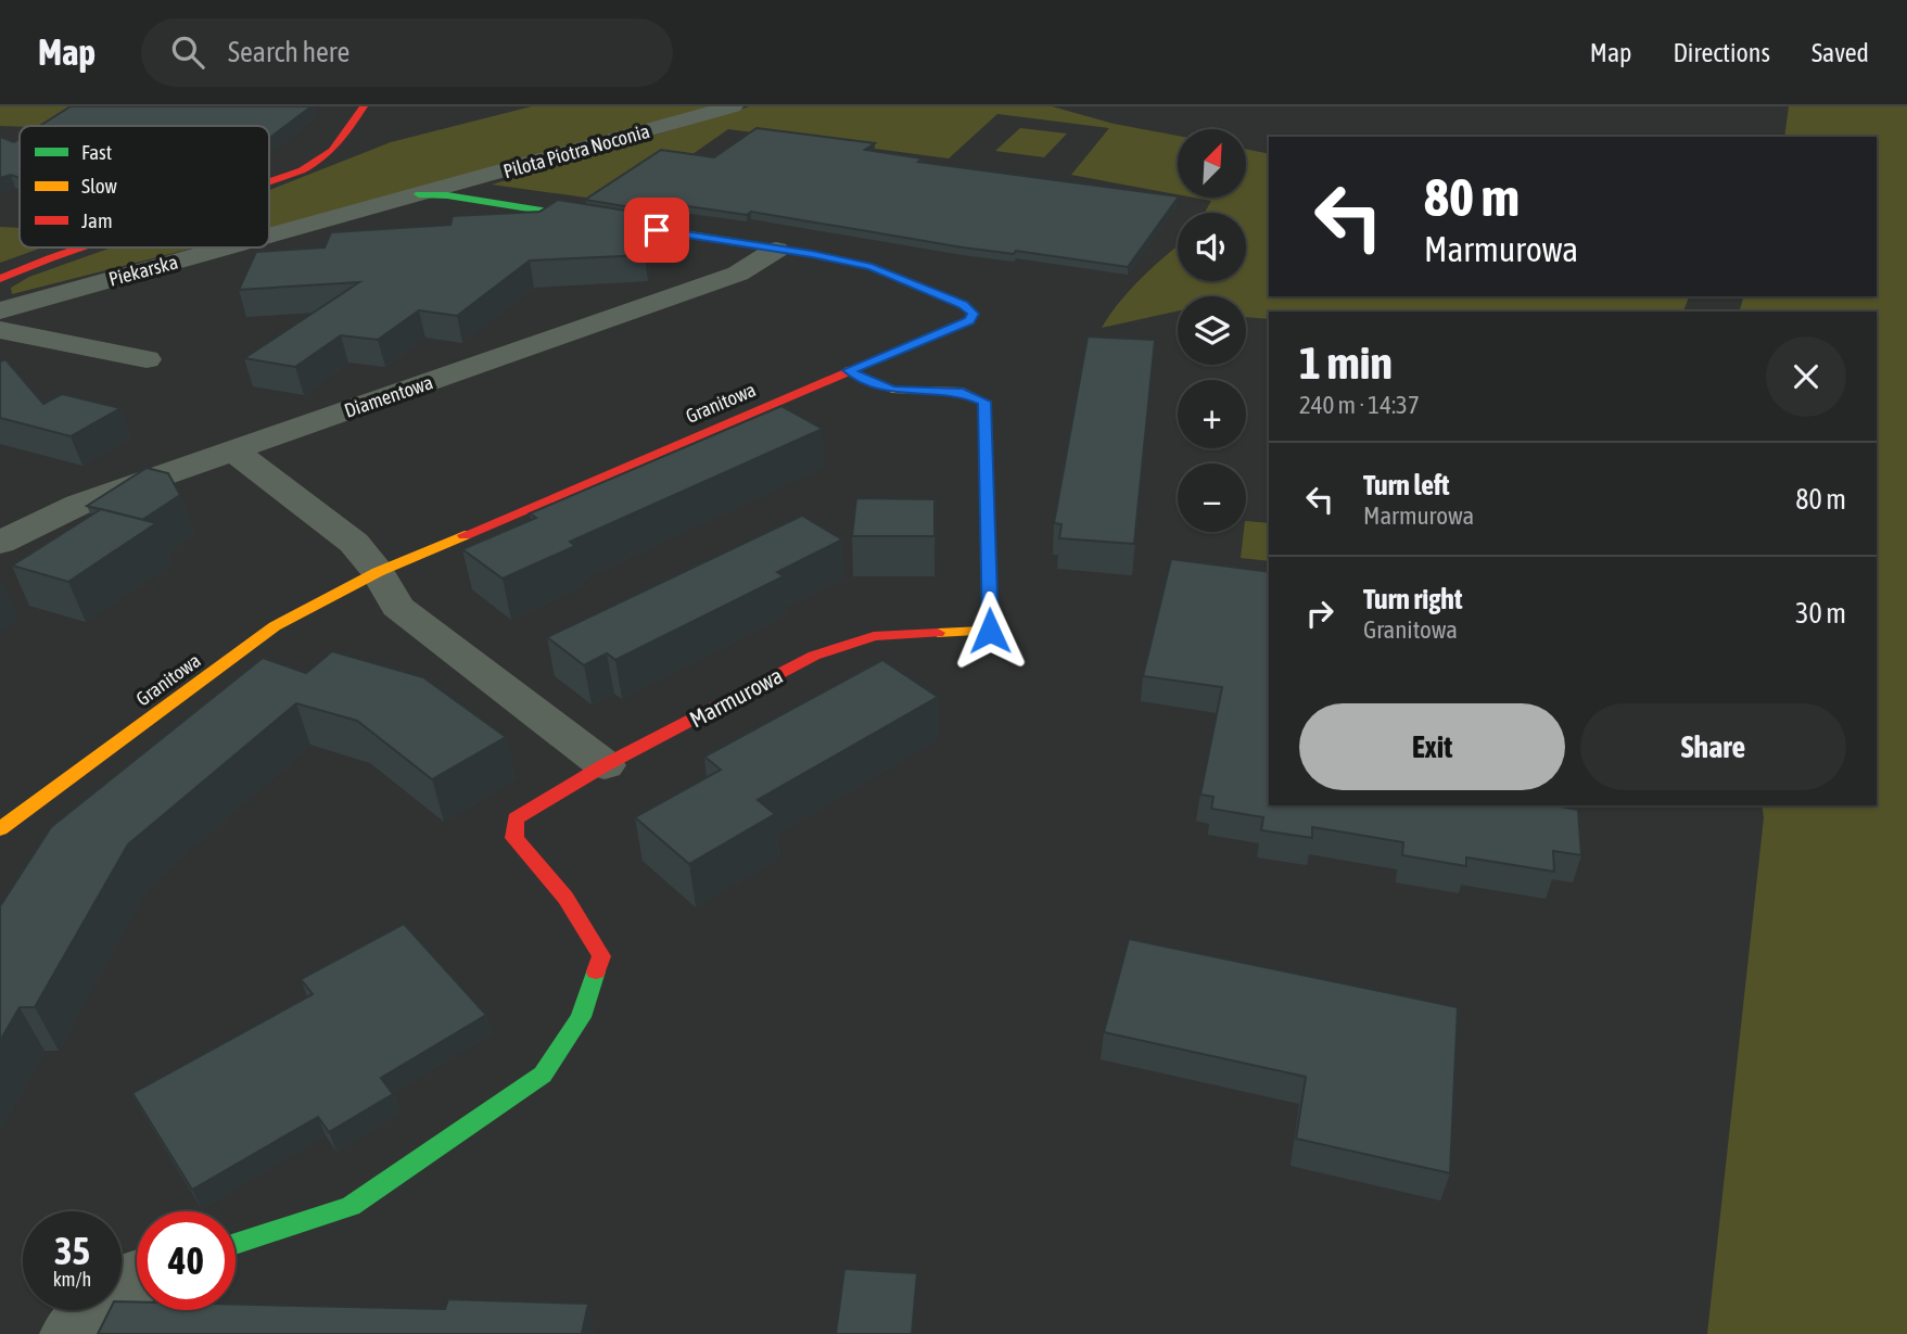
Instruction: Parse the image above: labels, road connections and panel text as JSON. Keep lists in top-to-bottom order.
{
  "streets": {
    "street": [
      "Pilota Piotra Noconia",
      "Piekarska",
      "Diamentowa",
      "Granitowa",
      "Marmurowa"
    ]
  },
  "crossings": [
    ["Pilota Piotra Noconia", "Piekarska"],
    ["Pilota Piotra Noconia", "Granitowa"],
    ["Piekarska", "Granitowa"],
    ["Diamentowa", "Granitowa"],
    ["Granitowa", "Marmurowa"]
  ],
  "legend": ["Fast", "Slow", "Jam"],
  "north": "top right",
  "page": {
    "header": "Map",
    "search": "Search here",
    "nav": ["Map", "Directions", "Saved"],
    "map_buttons": ["+", "−"],
    "turn": ["80 m", "Marmurowa"],
    "heading": ["1 min", "240 m · 14:37"],
    "list": [
      {
        "name": "Turn left",
        "note": "Marmurowa",
        "value": "80 m"
      },
      {
        "name": "Turn right",
        "note": "Granitowa",
        "value": "30 m"
      }
    ],
    "buttons": ["Exit", "Share"],
    "speed": "35 km/h",
    "limit": "40"
  }
}
